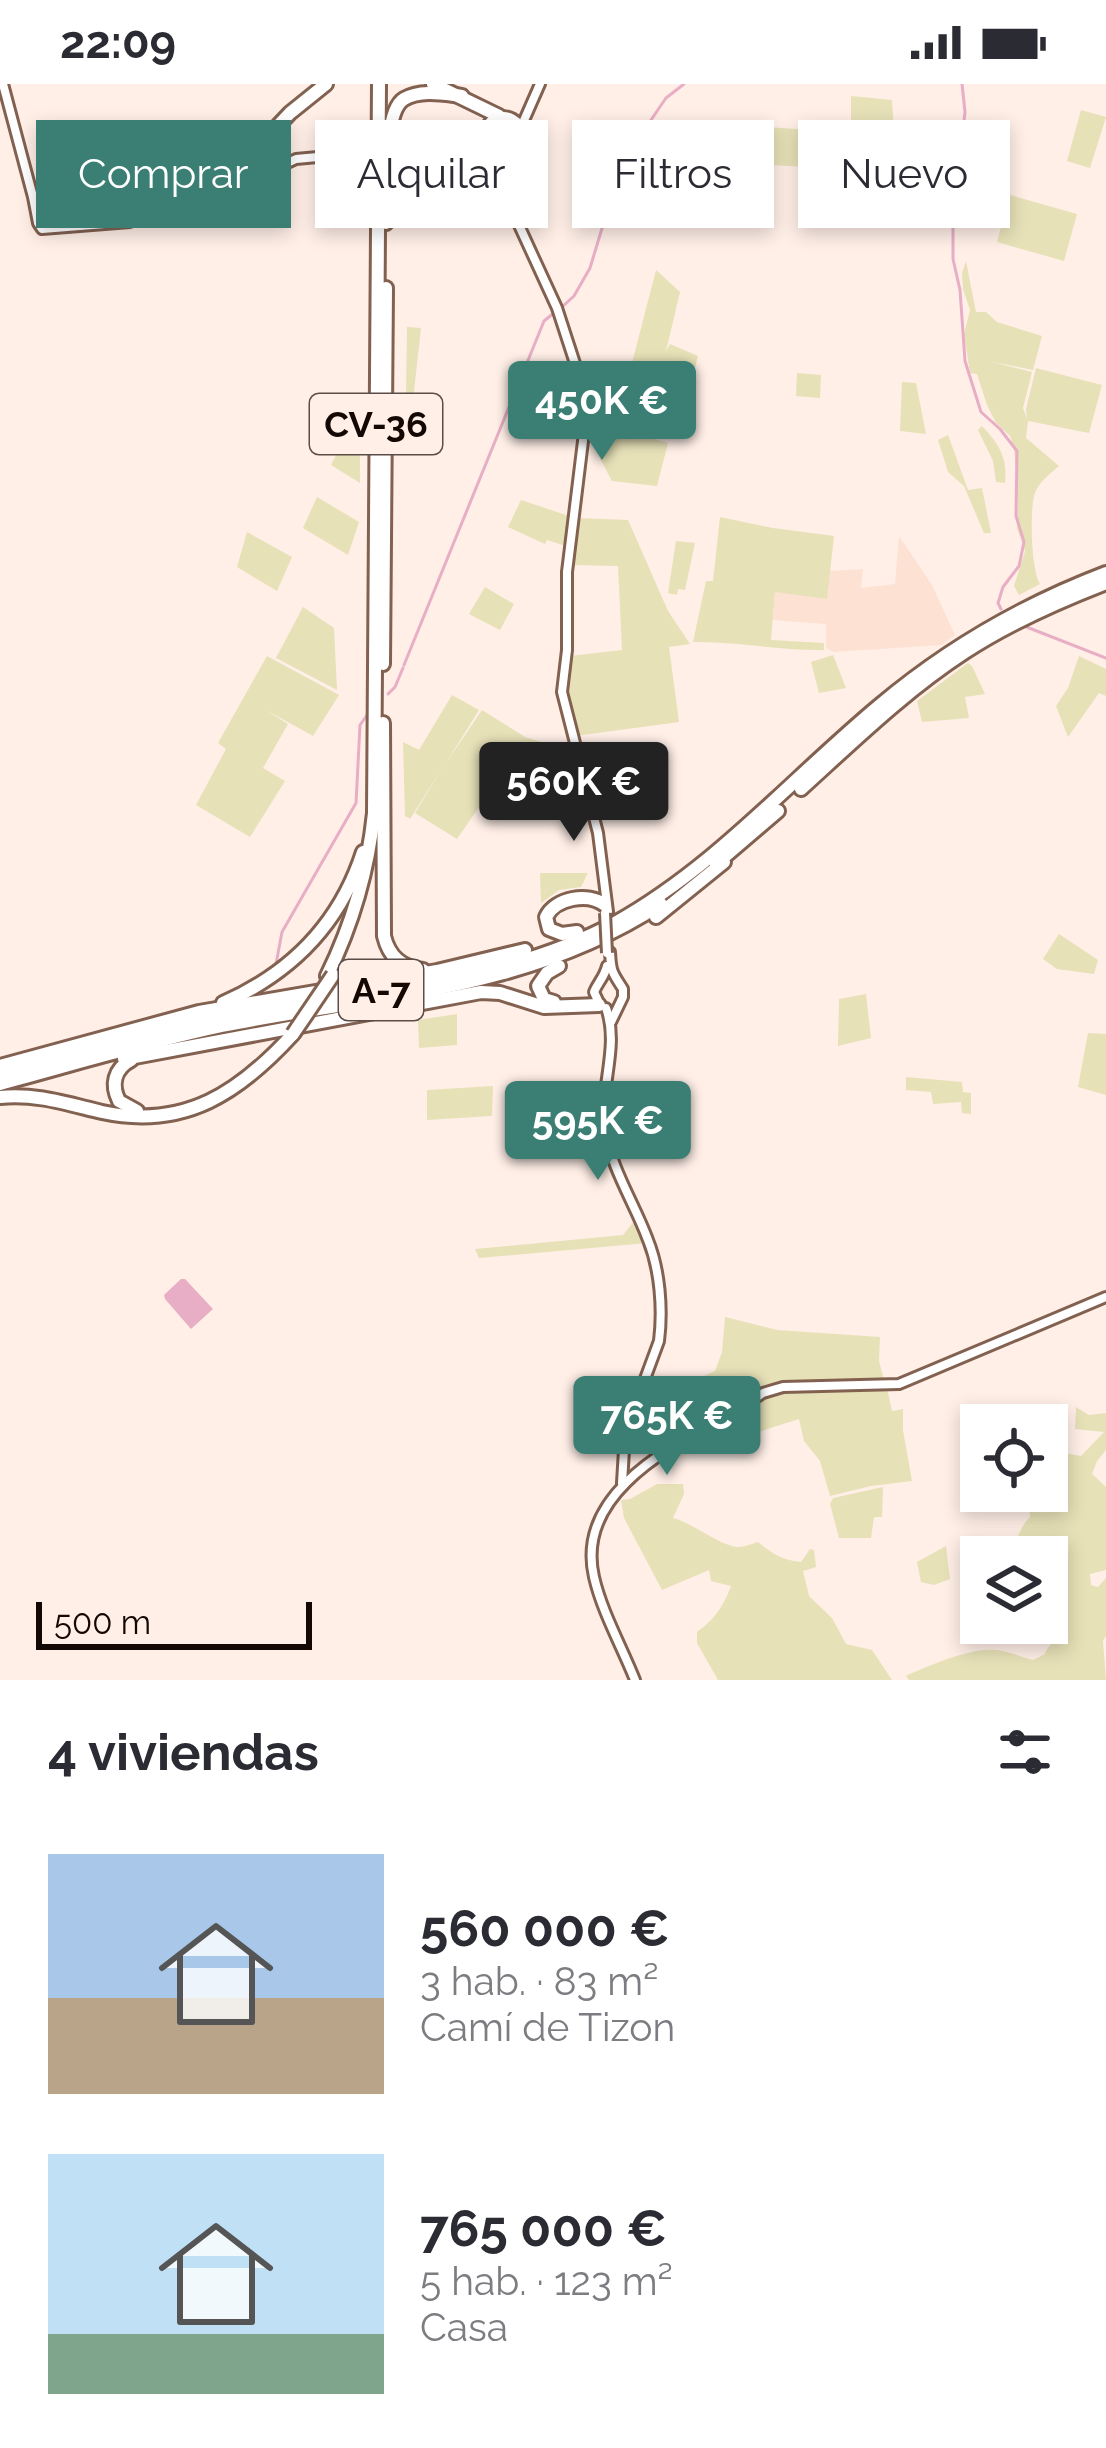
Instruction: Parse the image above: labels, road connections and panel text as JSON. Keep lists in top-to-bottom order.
{
  "streets": {
    "highway": ["CV-36", "A-7"]
  },
  "scale_bar": "500 m",
  "page": {
    "status": "22:09",
    "chip": [
      "Comprar",
      "Alquilar",
      "Filtros",
      "Nuevo"
    ],
    "price": [
      "450K €",
      "560K €",
      "595K €",
      "765K €"
    ],
    "scale": "500 m",
    "heading": "4 viviendas",
    "list": [
      {
        "name": "560 000 €",
        "note": "3 hab. · 83 m² · Camí de Tizon"
      },
      {
        "name": "765 000 €",
        "note": "5 hab. · 123 m² · Casa"
      }
    ]
  }
}
